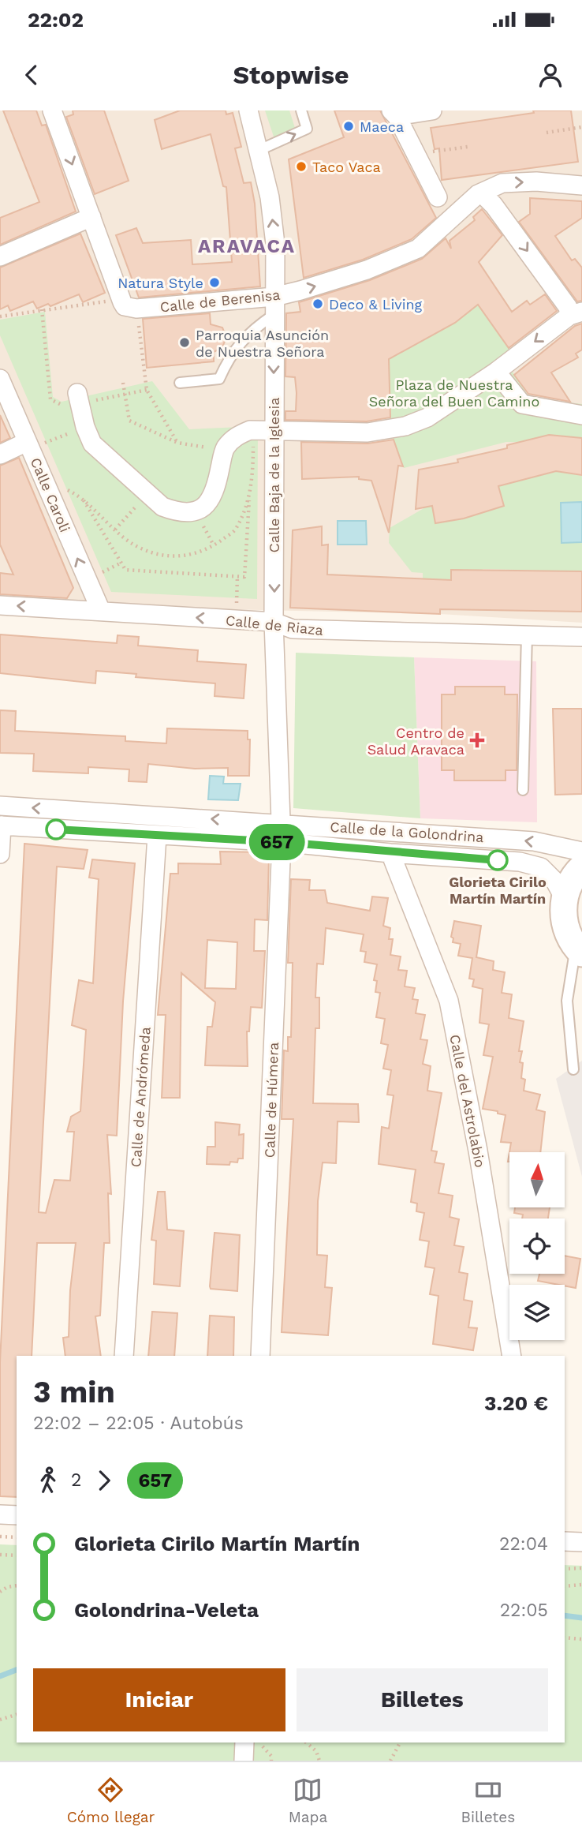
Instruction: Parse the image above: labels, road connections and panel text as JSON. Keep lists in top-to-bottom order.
{
  "streets": {
    "street": [
      "Calle de Berenisa",
      "Calle Baja de la Iglesia",
      "Calle Caroli",
      "Calle de Riaza",
      "Calle de la Golondrina",
      "Calle de Andrómeda",
      "Calle de Húmera",
      "Calle del Astrolabio"
    ]
  },
  "crossings": [
    ["Calle de Berenisa", "Calle Baja de la Iglesia"],
    ["Calle Baja de la Iglesia", "Calle de Riaza"],
    ["Calle Baja de la Iglesia", "Calle de la Golondrina"],
    ["Calle Baja de la Iglesia", "Calle de Húmera"],
    ["Calle Caroli", "Calle de Riaza"],
    ["Calle de la Golondrina", "Calle de Andrómeda"],
    ["Calle de la Golondrina", "Calle de Húmera"],
    ["Calle de la Golondrina", "Calle del Astrolabio"]
  ],
  "one_way": ["Calle de Riaza"],
  "districts": ["ARAVACA"],
  "parks": ["Plaza de Nuestra Señora del Buen Camino"],
  "places": {
    "other": [
      "Maeca",
      "Taco Vaca",
      "Natura Style",
      "Deco & Living",
      "Parroquia Asunción de Nuestra Señora",
      "Glorieta Cirilo Martín Martín"
    ],
    "health": ["Centro de Salud Aravaca"]
  },
  "lines": ["bus line 657"],
  "north": "top",
  "page": {
    "status": "22:02",
    "header": "Stopwise",
    "on_map": "657",
    "heading": ["3 min", "22:02 – 22:05 · Autobús", "3.20 €"],
    "legs": ["2", "657"],
    "list": [
      {
        "name": "Glorieta Cirilo Martín Martín",
        "value": "22:04"
      },
      {
        "name": "Golondrina-Veleta",
        "value": "22:05"
      }
    ],
    "buttons": ["Iniciar", "Billetes"],
    "tabs": ["Cómo llegar", "Mapa", "Billetes"]
  }
}
